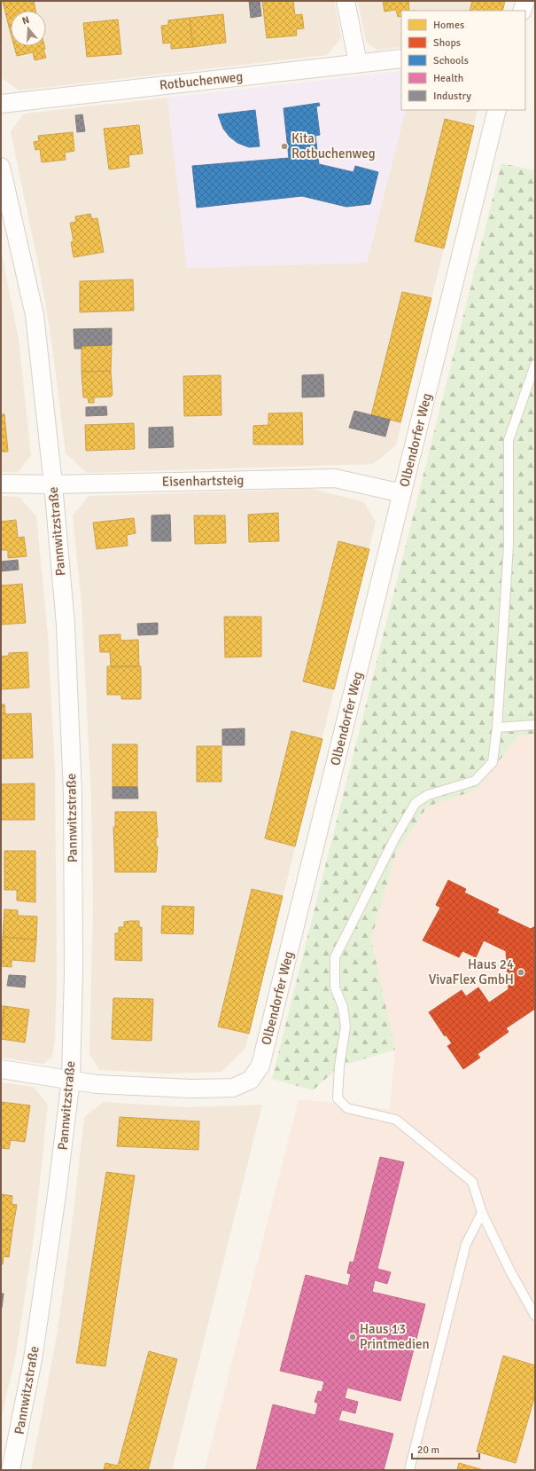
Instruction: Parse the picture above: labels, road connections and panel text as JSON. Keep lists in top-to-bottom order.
{
  "streets": {
    "street": [
      "Rotbuchenweg",
      "Olbendorfer Weg",
      "Eisenhartsteig",
      "Pannwitzstraße"
    ]
  },
  "crossings": [
    ["Olbendorfer Weg", "Eisenhartsteig"],
    ["Olbendorfer Weg", "Pannwitzstraße"],
    ["Eisenhartsteig", "Pannwitzstraße"]
  ],
  "places": ["Kita Rotbuchenweg", "Haus 24 VivaFlex GmbH", "Haus 13 Printmedien"],
  "legend": [
    "Homes",
    "Shops",
    "Schools",
    "Health",
    "Industry"
  ],
  "scale_bar": "20 m",
  "north": "top"
}
